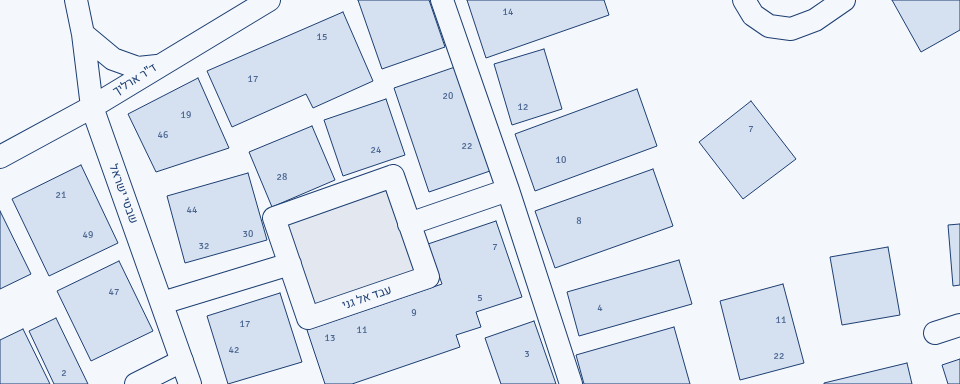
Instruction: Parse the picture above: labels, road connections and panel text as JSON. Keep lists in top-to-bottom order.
{
  "streets": {
    "street": ["ד\"ר ארליך", "שבטי ישראל", "עבד אל גני"]
  },
  "crossings": [
    ["ד\"ר ארליך", "שבטי ישראל"]
  ],
  "house_numbers": [
    "14",
    "15",
    "17",
    "20",
    "12",
    "19",
    "7",
    "46",
    "22",
    "24",
    "10",
    "28",
    "21",
    "44",
    "8",
    "30",
    "49",
    "32",
    "7",
    "47",
    "5",
    "4",
    "9",
    "11",
    "17",
    "11",
    "13",
    "42",
    "3",
    "22",
    "2"
  ]
}
